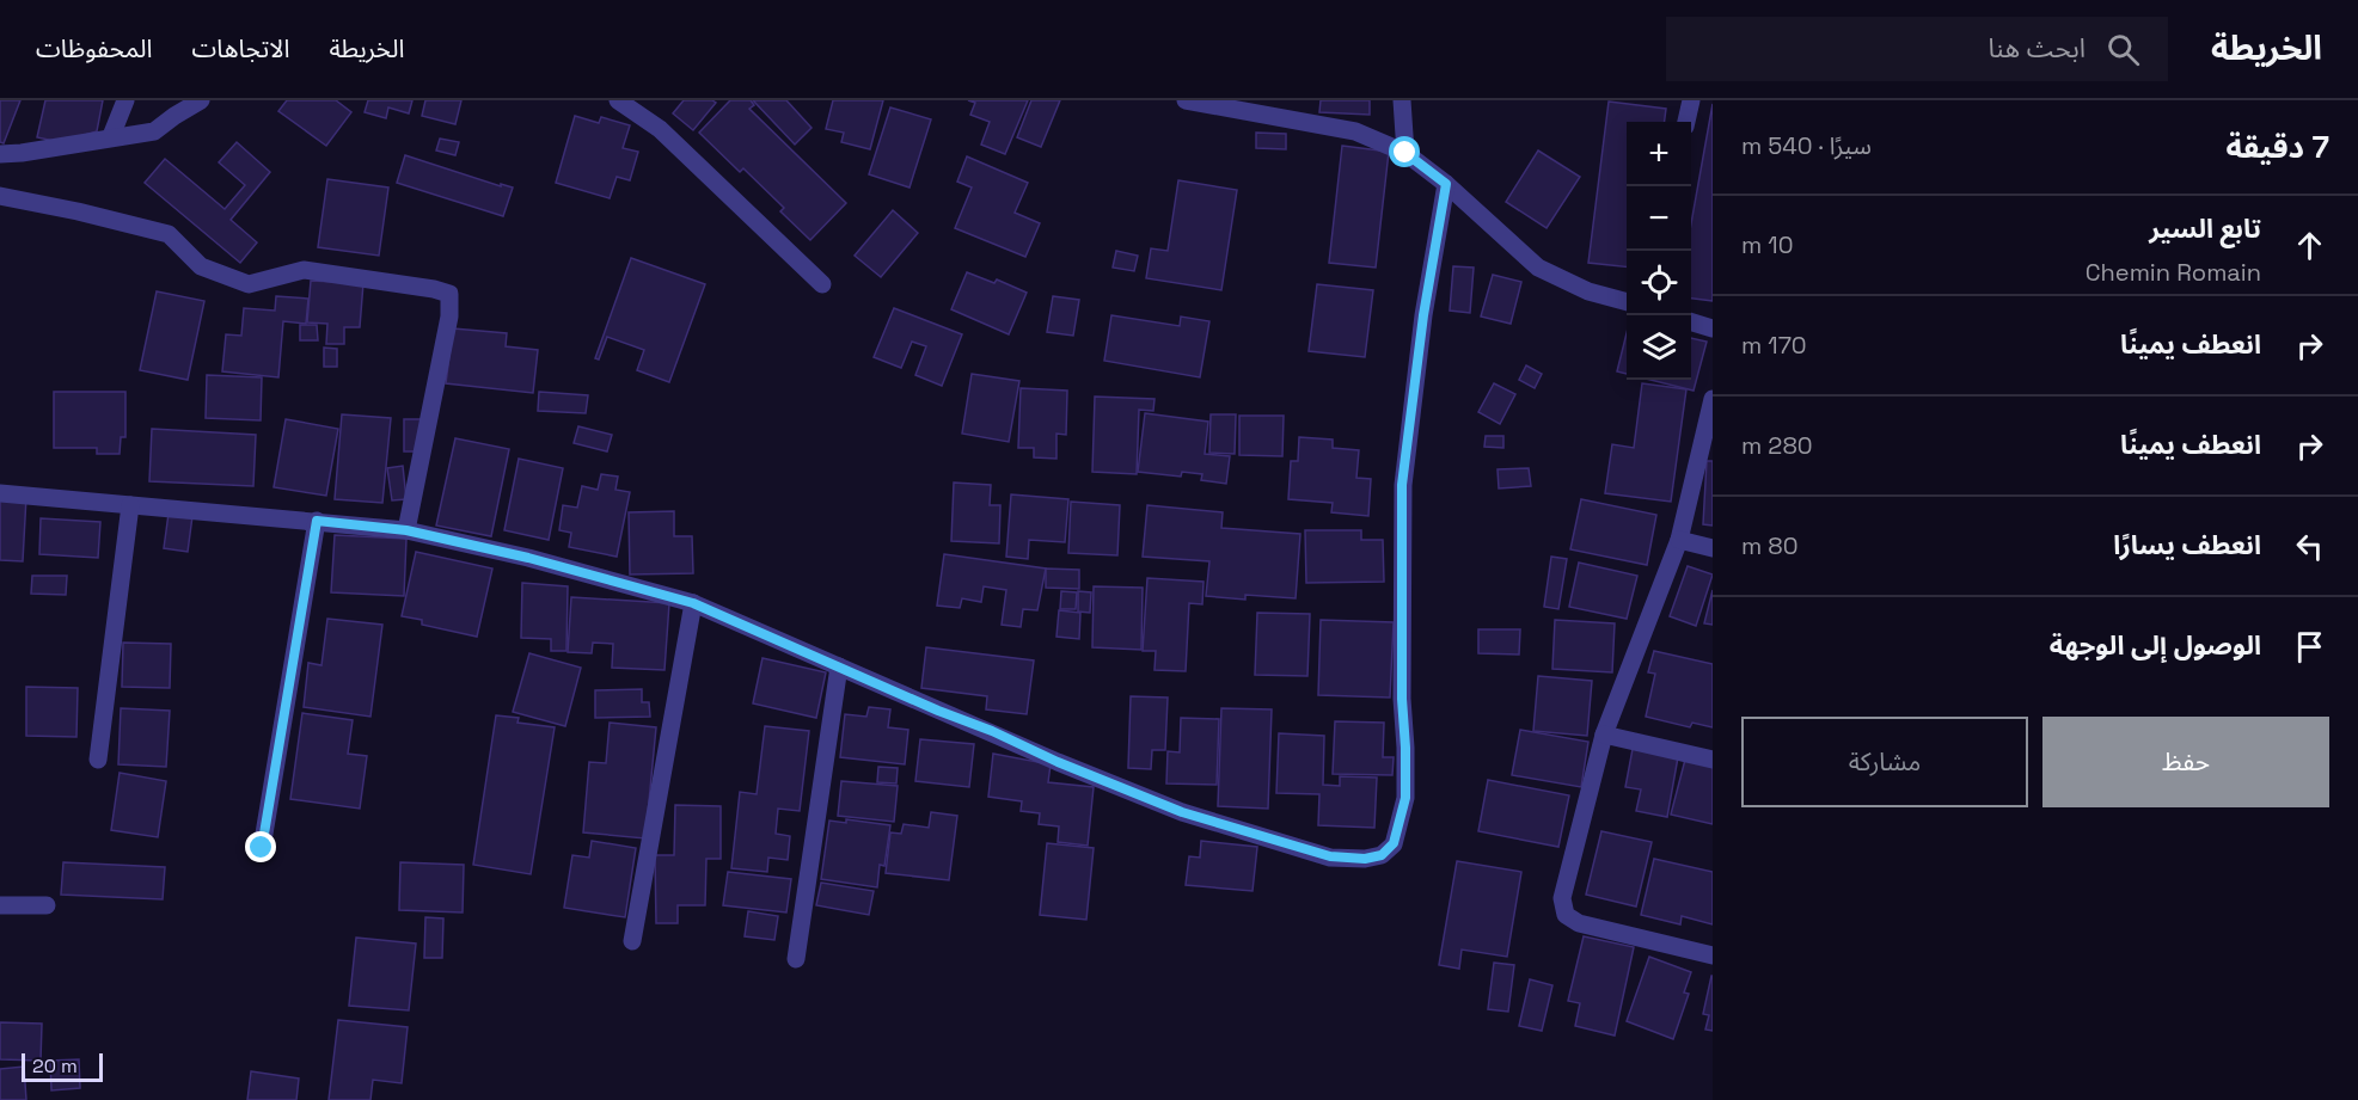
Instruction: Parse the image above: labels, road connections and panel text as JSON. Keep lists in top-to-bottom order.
{
  "scale_bar": "20 m",
  "page": {
    "header": "الخريطة",
    "search": "ابحث هنا",
    "nav": ["الخريطة", "الاتجاهات", "المحفوظات"],
    "heading": ["7 دقيقة", "سيرًا · 540 m"],
    "map_buttons": ["+", "−"],
    "list": [
      ["تابع السير", "Chemin Romain", "10 m"],
      ["انعطف يمينًا", "170 m"],
      ["انعطف يمينًا", "280 m"],
      ["انعطف يسارًا", "80 m"],
      "الوصول إلى الوجهة"
    ],
    "buttons": ["حفظ", "مشاركة"],
    "scale": "20 m"
  }
}
